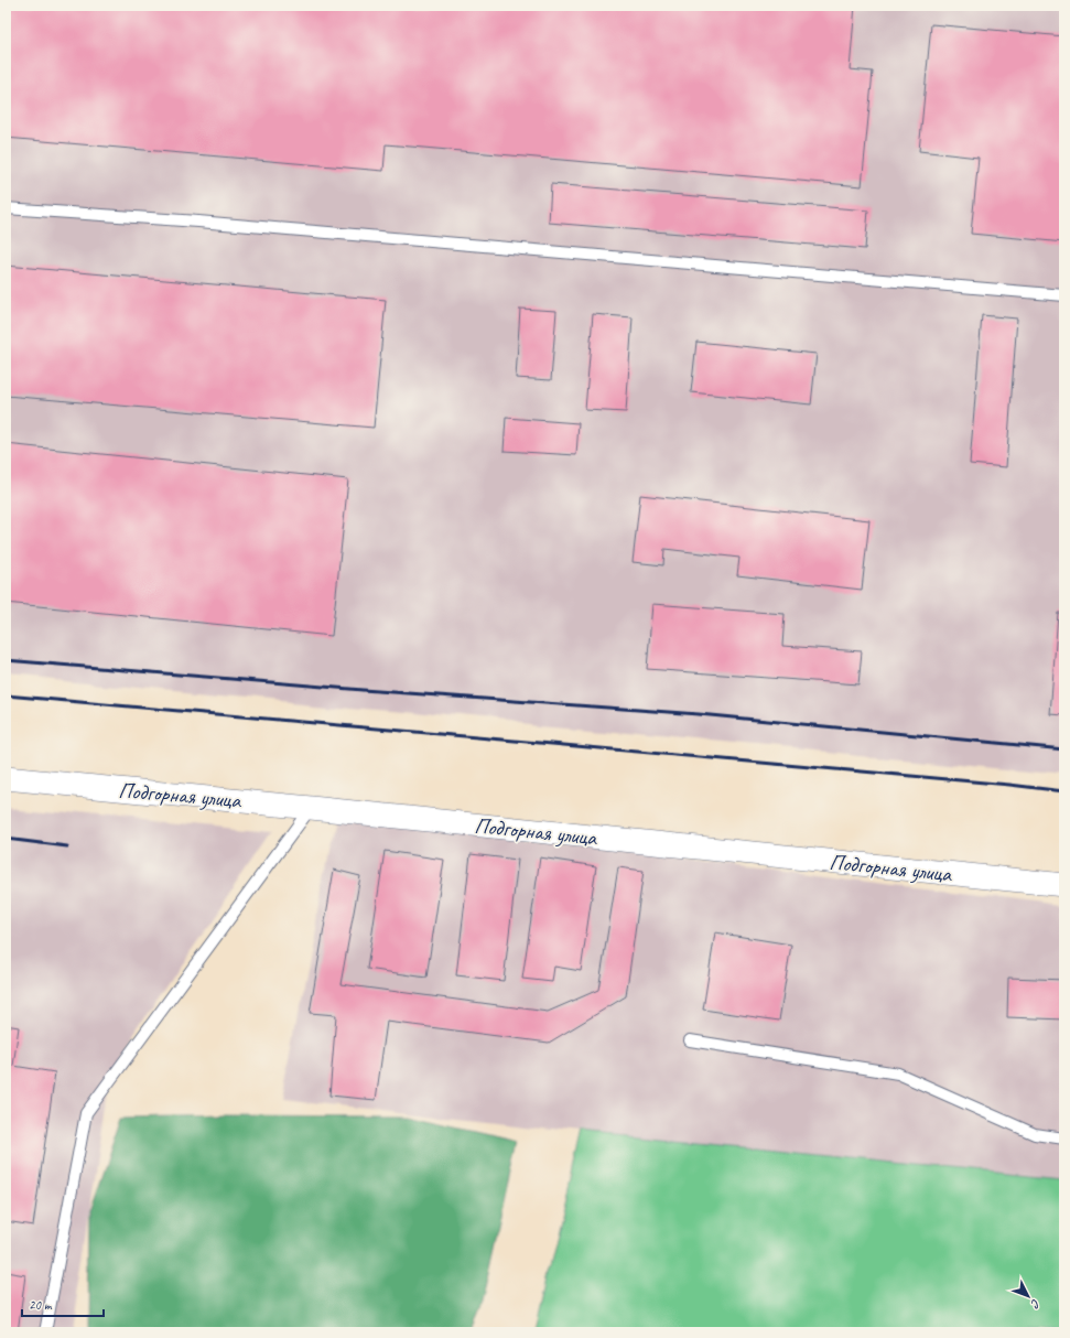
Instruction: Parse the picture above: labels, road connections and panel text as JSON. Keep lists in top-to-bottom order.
{
  "streets": {
    "street": ["Подгорная улица"]
  },
  "scale_bar": "20 m",
  "north": "bottom right"
}
